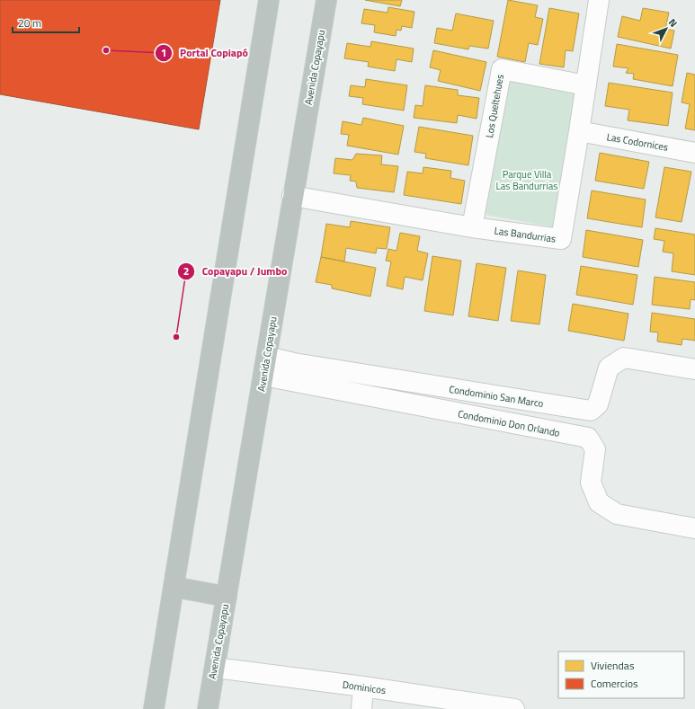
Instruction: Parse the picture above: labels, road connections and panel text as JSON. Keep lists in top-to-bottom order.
{
  "streets": {
    "highway": ["Avenida Copayapu"],
    "street": [
      "Los Queltehues",
      "Las Codornices",
      "Las Bandurrias",
      "Condominio San Marco",
      "Condominio Don Orlando",
      "Dominicos"
    ]
  },
  "crossings": [
    ["Avenida Copayapu", "Las Bandurrias"],
    ["Avenida Copayapu", "Condominio San Marco"],
    ["Avenida Copayapu", "Condominio Don Orlando"],
    ["Avenida Copayapu", "Dominicos"],
    ["Los Queltehues", "Las Bandurrias"],
    ["Las Codornices", "Las Bandurrias"],
    ["Condominio San Marco", "Condominio Don Orlando"]
  ],
  "parks": ["Parque Villa Las Bandurrias"],
  "places": ["Portal Copiapó", "Copayapu / Jumbo"],
  "legend": ["Viviendas", "Comercios"],
  "scale_bar": "20 m",
  "north": "top right"
}
